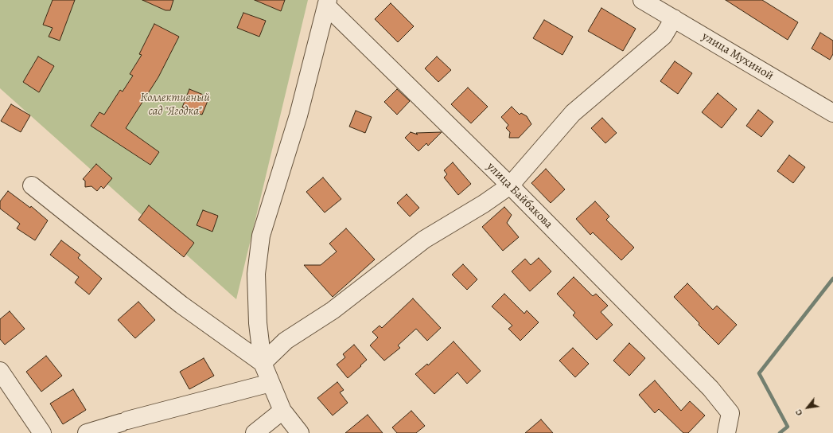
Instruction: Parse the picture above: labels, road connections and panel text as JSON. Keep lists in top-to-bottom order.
{
  "streets": {
    "street": ["улица Мухиной", "улица Байбакова"]
  },
  "parks": ["Коллективный сад \"Ягодка\""],
  "north": "bottom left"
}
